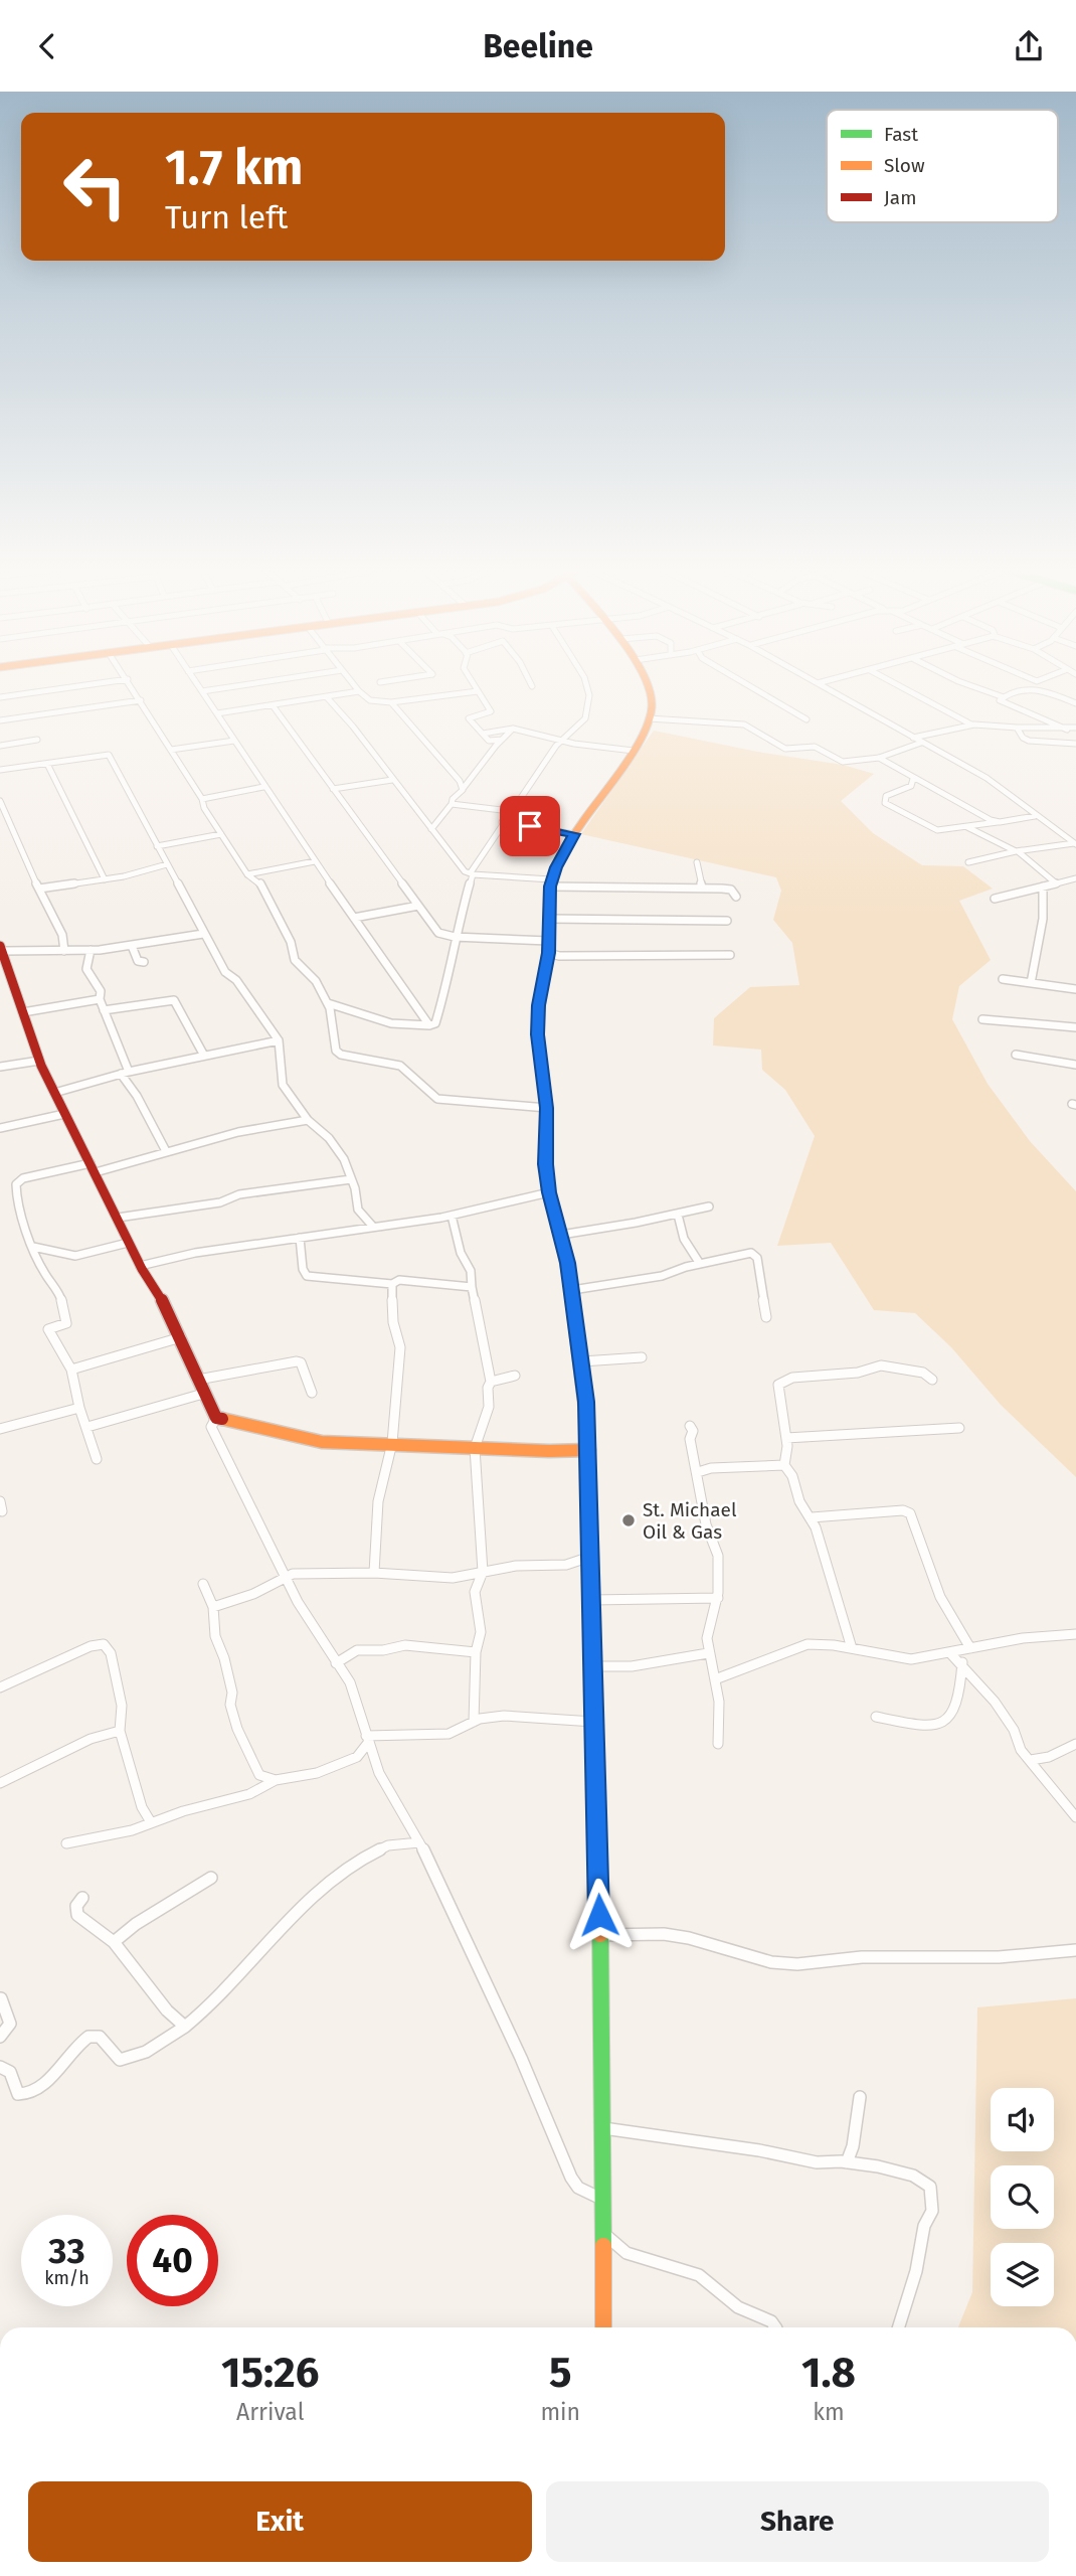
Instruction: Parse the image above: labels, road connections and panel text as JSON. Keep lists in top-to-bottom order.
{
  "places": ["St. Michael Oil & Gas"],
  "legend": ["Fast", "Slow", "Jam"],
  "page": {
    "header": "Beeline",
    "turn": ["1.7 km", "Turn left"],
    "speed": "33 km/h",
    "limit": "40",
    "eta": [
      "15:26",
      "Arrival",
      "5",
      "min",
      "1.8",
      "km"
    ],
    "buttons": ["Exit", "Share"]
  }
}
